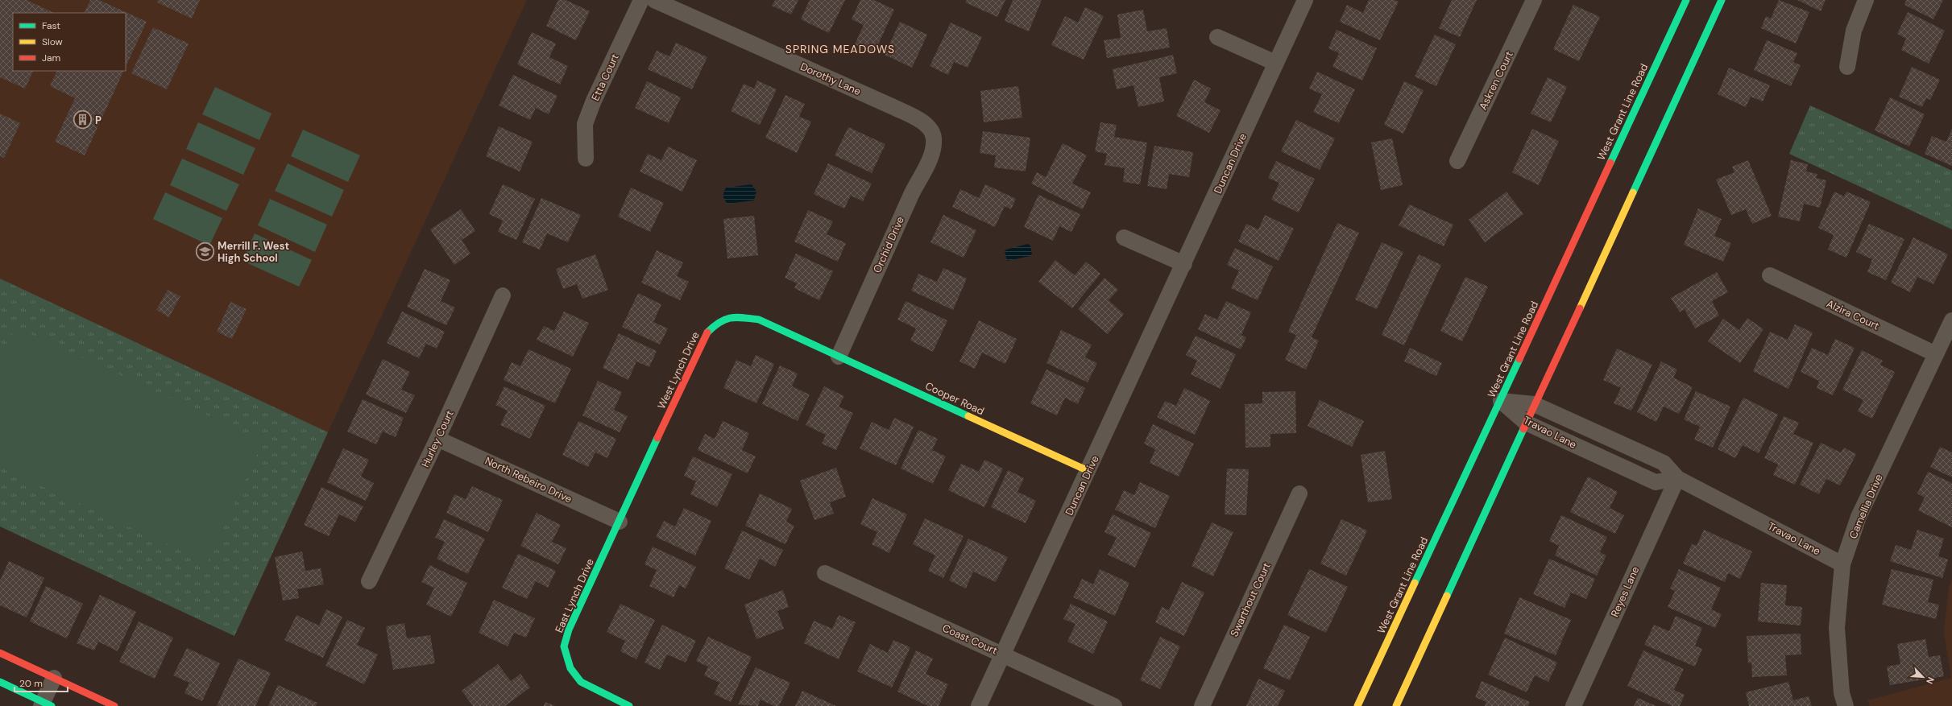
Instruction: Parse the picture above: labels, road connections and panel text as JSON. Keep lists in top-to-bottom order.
{
  "streets": {
    "main road": [
      "West Grant Line Road",
      "West Lynch Drive",
      "Cooper Road",
      "East Lynch Drive"
    ],
    "street": [
      "Etta Court",
      "Dorothy Lane",
      "Askren Court",
      "Duncan Drive",
      "Orchid Drive",
      "Alzira Court",
      "Travao Lane",
      "Hurley Court",
      "North Rebeiro Drive",
      "Camellia Drive",
      "Reyes Lane",
      "Swarthout Court",
      "Coast Court"
    ]
  },
  "crossings": [
    ["Dorothy Lane", "Orchid Drive"],
    ["West Grant Line Road", "Travao Lane"],
    ["Duncan Drive", "Cooper Road"],
    ["Duncan Drive", "Coast Court"],
    ["Orchid Drive", "Cooper Road"],
    ["Alzira Court", "Camellia Drive"],
    ["West Lynch Drive", "Cooper Road"],
    ["West Lynch Drive", "North Rebeiro Drive"],
    ["West Lynch Drive", "East Lynch Drive"],
    ["Travao Lane", "Camellia Drive"],
    ["Travao Lane", "Reyes Lane"],
    ["Hurley Court", "North Rebeiro Drive"],
    ["North Rebeiro Drive", "East Lynch Drive"]
  ],
  "districts": ["SPRING MEADOWS"],
  "places": {
    "building": ["P"],
    "school or university": ["Merrill F. West High School"]
  },
  "legend": ["Fast", "Slow", "Jam"],
  "scale_bar": "20 m",
  "north": "bottom right"
}
